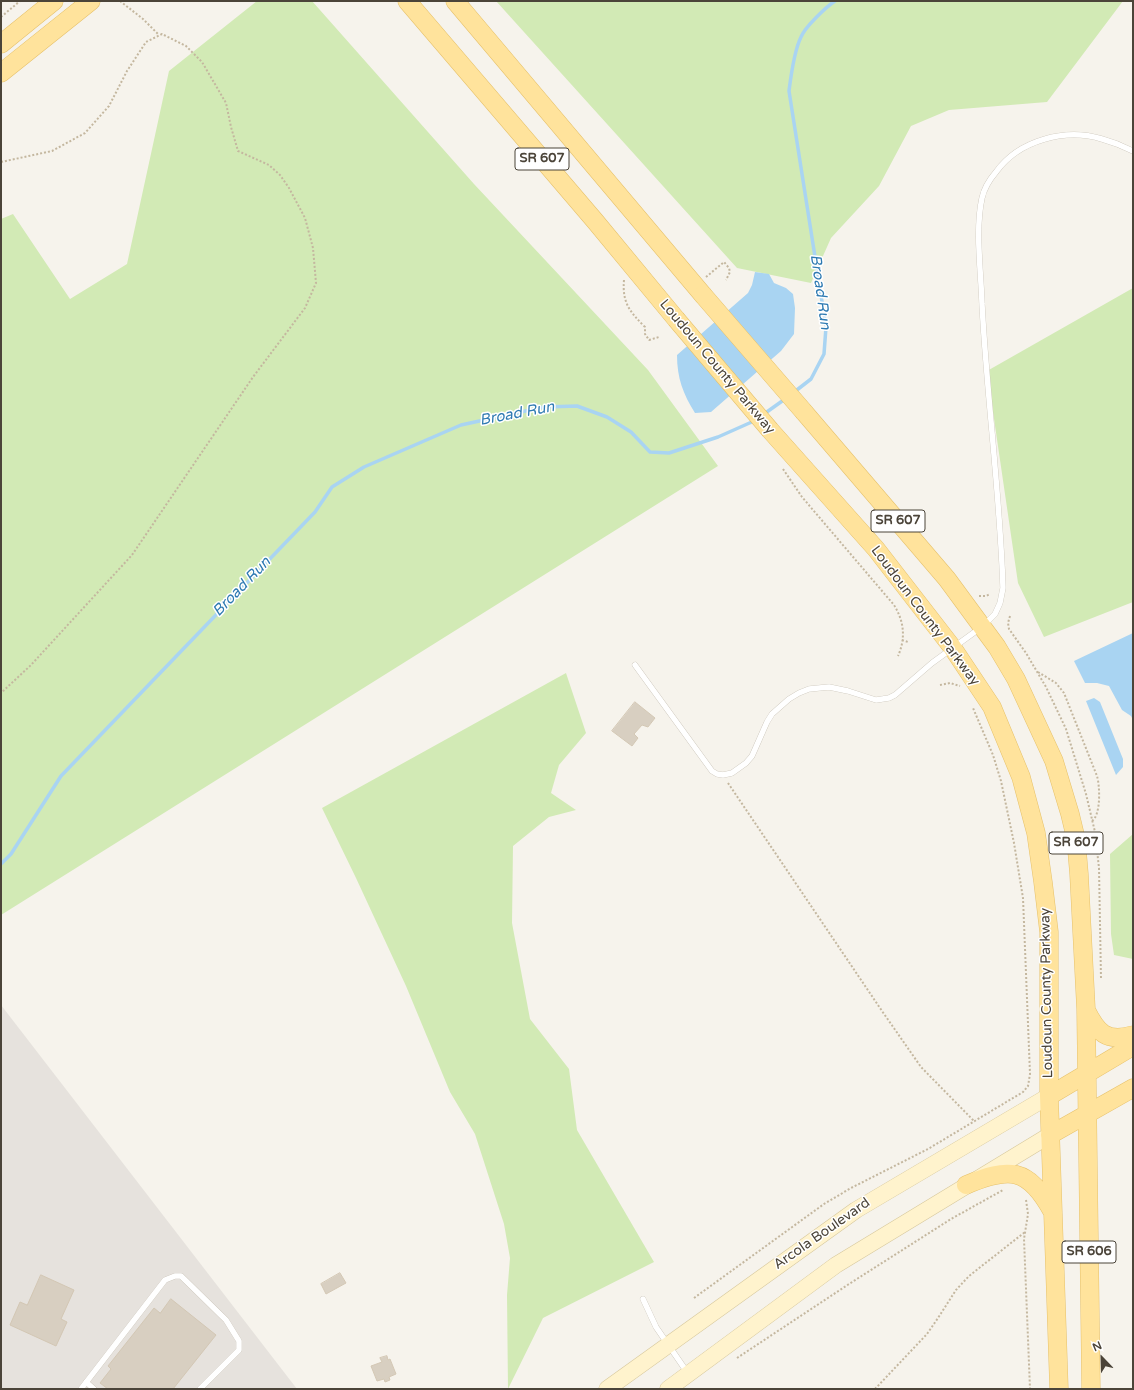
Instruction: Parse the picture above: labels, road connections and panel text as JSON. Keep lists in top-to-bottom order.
{
  "streets": {
    "main road": [
      "SR 607",
      "Loudoun County Parkway",
      "Arcola Boulevard",
      "SR 606"
    ]
  },
  "crossings": [
    ["SR 607", "SR 606"],
    ["Loudoun County Parkway", "Arcola Boulevard"]
  ],
  "water": ["Broad Run"],
  "north": "top left"
}
